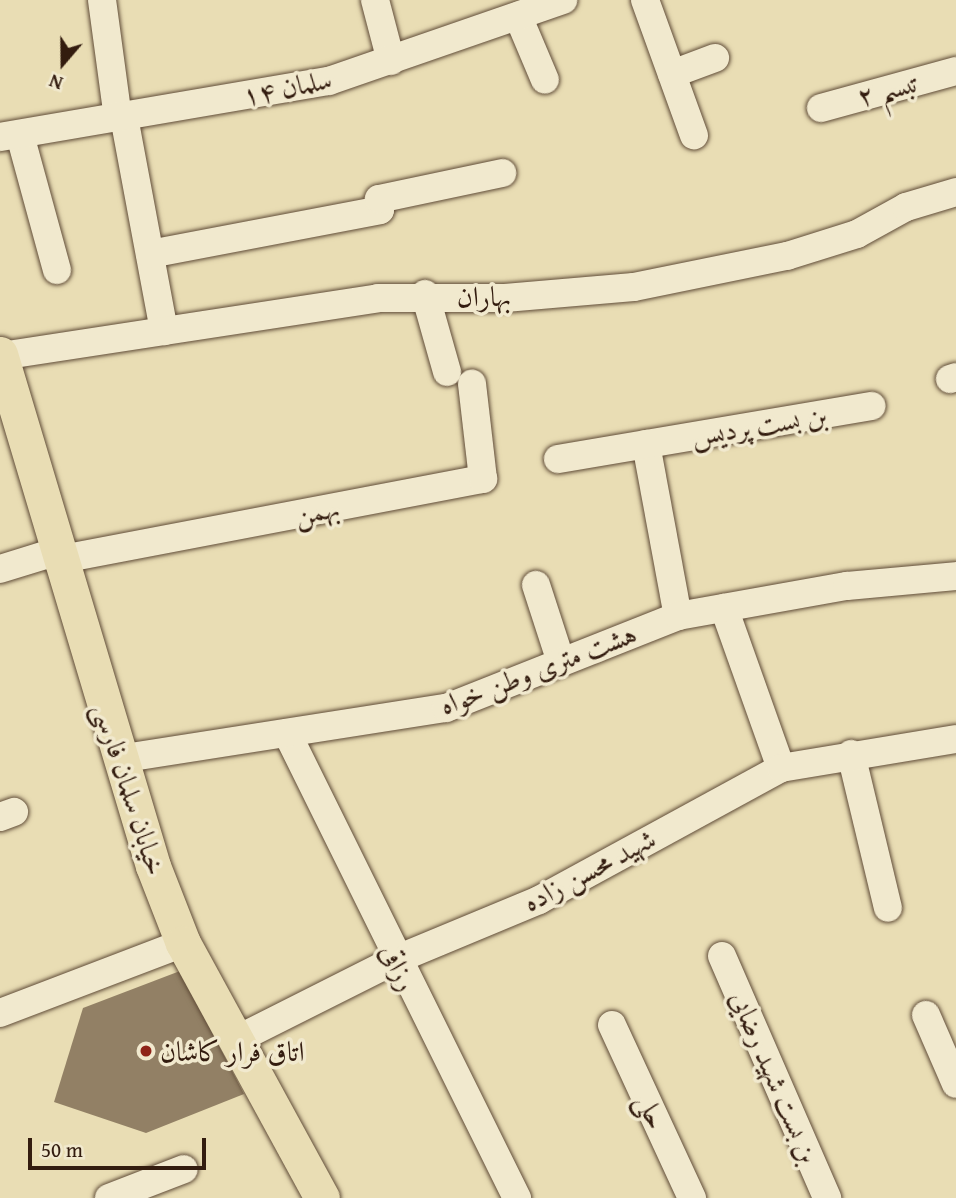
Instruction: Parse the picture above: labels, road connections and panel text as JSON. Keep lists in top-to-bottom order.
{
  "streets": {
    "main road": ["خیابان سلمان فارسی"],
    "street": [
      "سلمان ۱۴",
      "تبسم ۲",
      "بهاران",
      "بن بست پردیس",
      "بهمن",
      "هشت متری وطن خواه",
      "شهید محسن زاده",
      "رزاقی",
      "بن بست شهید رضایی",
      "حلی"
    ]
  },
  "crossings": [
    ["بهاران", "بهمن"],
    ["بهاران", "خیابان سلمان فارسی"],
    ["بهمن", "خیابان سلمان فارسی"],
    ["هشت متری وطن خواه", "خیابان سلمان فارسی"],
    ["هشت متری وطن خواه", "رزاقی"],
    ["خیابان سلمان فارسی", "شهید محسن زاده"],
    ["شهید محسن زاده", "رزاقی"]
  ],
  "places": ["اتاق فرار کاشان"],
  "scale_bar": "50 m",
  "north": "bottom"
}
